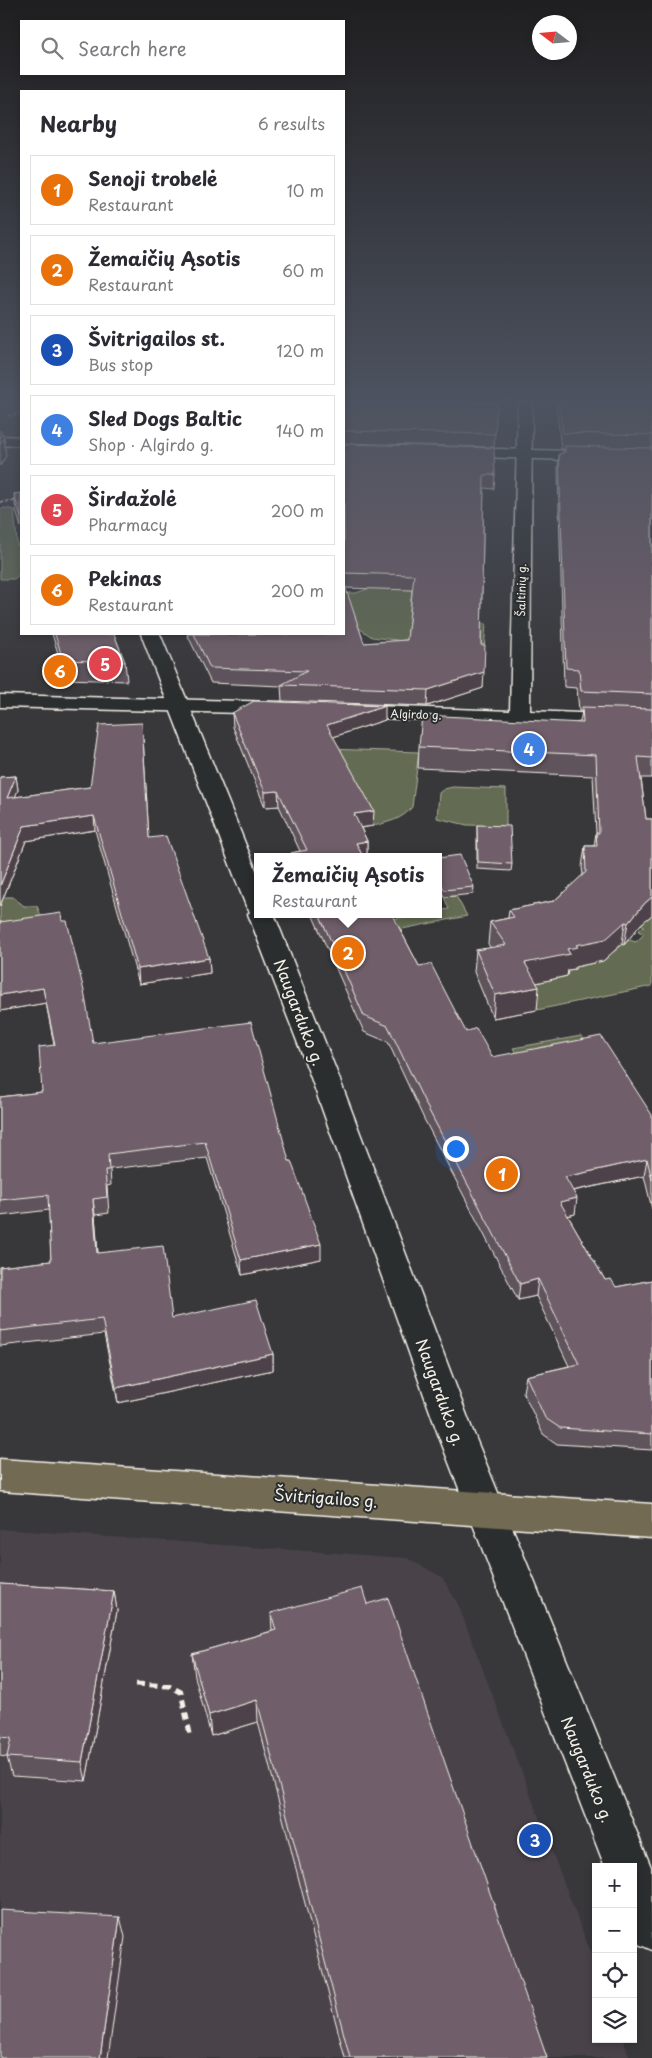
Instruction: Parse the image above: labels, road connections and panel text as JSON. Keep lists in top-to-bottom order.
{
  "streets": {
    "main road": [
      "Šaltinių g.",
      "Algirdo g.",
      "Naugarduko g.",
      "Švitrigailos g."
    ]
  },
  "crossings": [
    ["Šaltinių g.", "Algirdo g."],
    ["Naugarduko g.", "Švitrigailos g."]
  ],
  "north": "left",
  "page": {
    "search": "Search here",
    "heading": ["Nearby", "6 results"],
    "list": [
      {
        "mark": "1",
        "name": "Senoji trobelė",
        "note": "Restaurant",
        "value": "10 m"
      },
      {
        "mark": "2",
        "name": "Žemaičių Ąsotis",
        "note": "Restaurant",
        "value": "60 m"
      },
      {
        "mark": "3",
        "name": "Švitrigailos st.",
        "note": "Bus stop",
        "value": "120 m"
      },
      {
        "mark": "4",
        "name": "Sled Dogs Baltic",
        "note": "Shop · Algirdo g.",
        "value": "140 m"
      },
      {
        "mark": "5",
        "name": "Širdažolė",
        "note": "Pharmacy",
        "value": "200 m"
      },
      {
        "mark": "6",
        "name": "Pekinas",
        "note": "Restaurant",
        "value": "200 m"
      }
    ],
    "pins": [
      "5",
      "6",
      "4",
      "2",
      "1",
      "3"
    ],
    "popup": ["Žemaičių Ąsotis", "Restaurant"],
    "map_buttons": ["+", "−"]
  }
}
